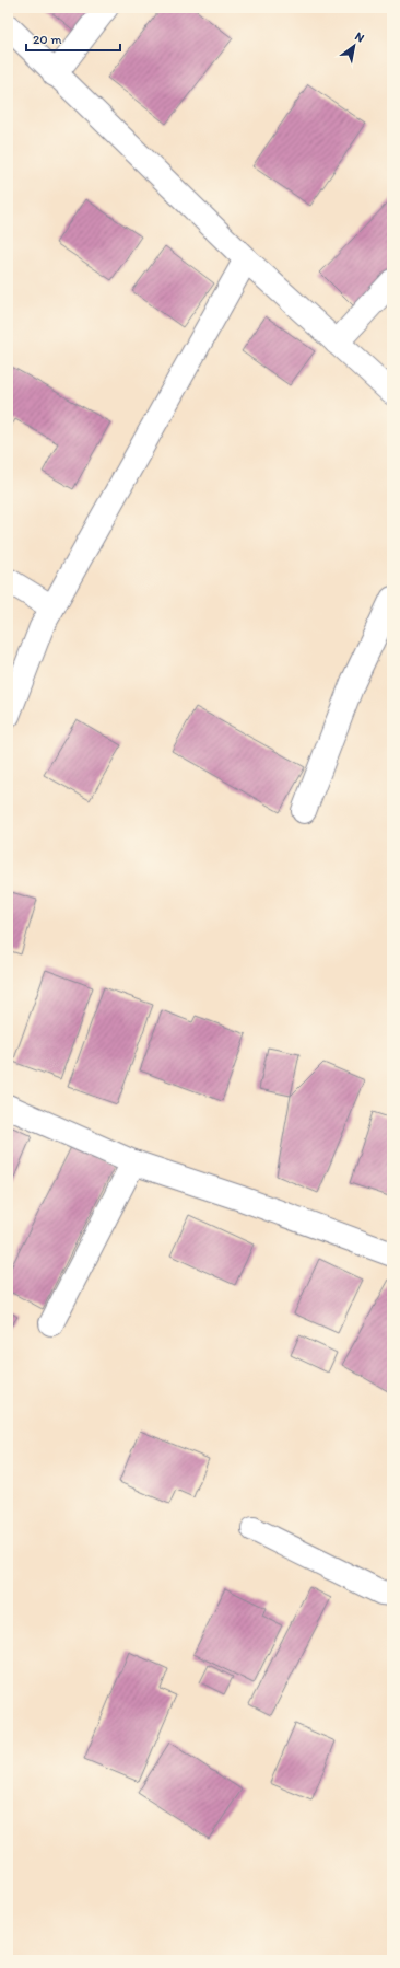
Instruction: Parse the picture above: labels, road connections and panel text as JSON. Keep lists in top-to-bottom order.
{
  "scale_bar": "20 m",
  "north": "top right"
}
